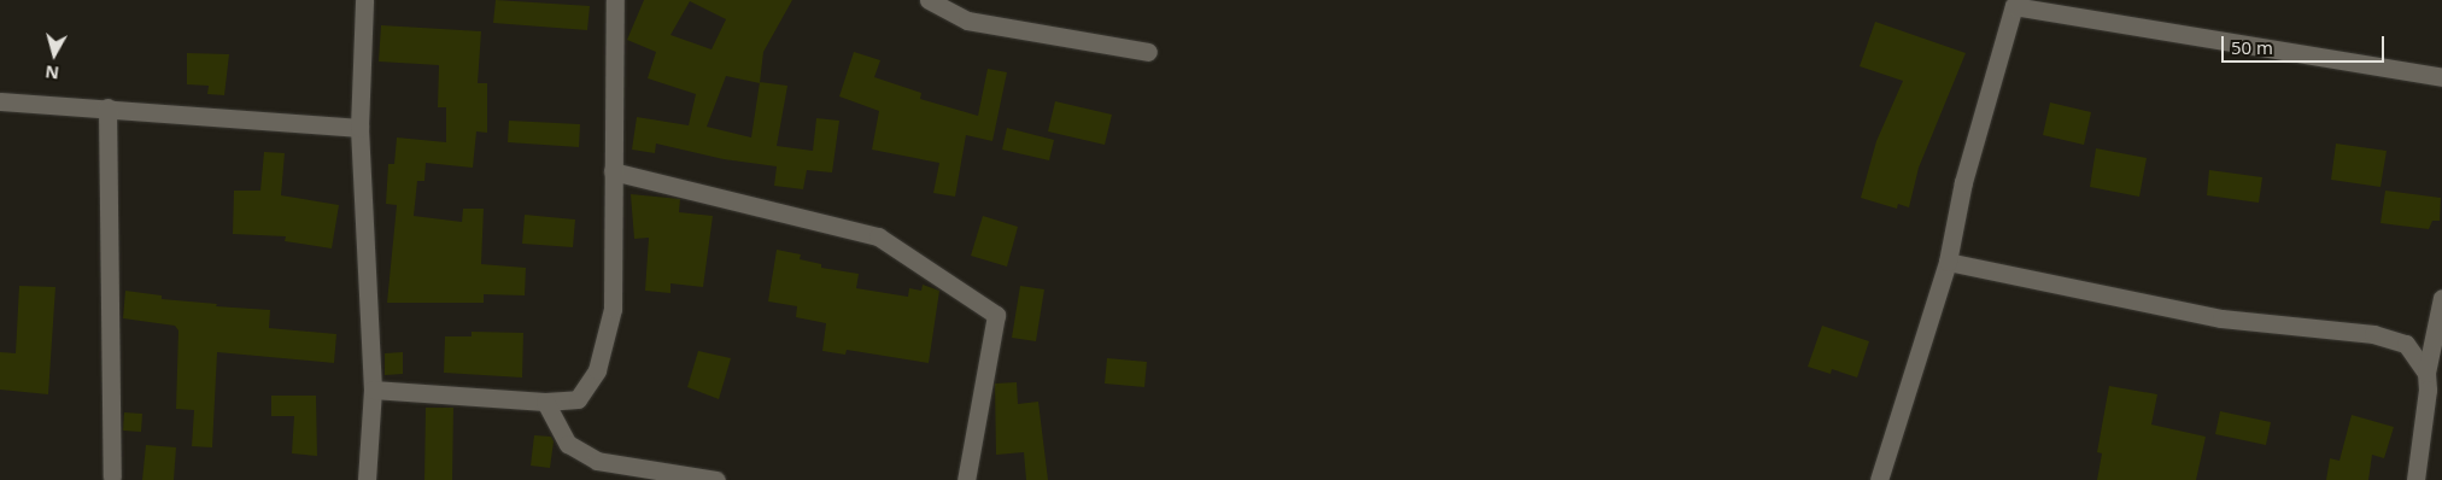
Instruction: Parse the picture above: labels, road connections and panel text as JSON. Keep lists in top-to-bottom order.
{
  "scale_bar": "50 m",
  "north": "bottom"
}
